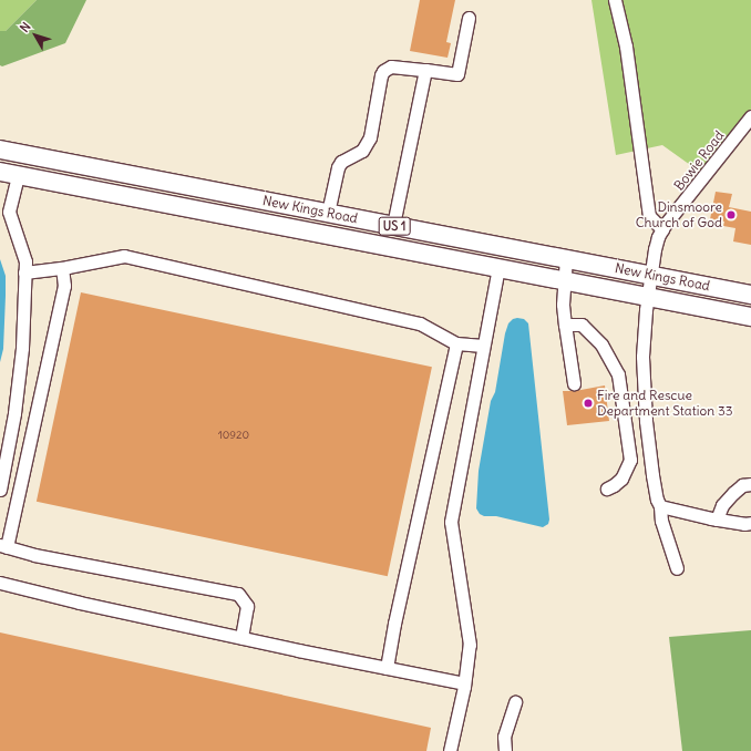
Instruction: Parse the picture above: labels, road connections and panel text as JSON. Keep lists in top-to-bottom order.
{
  "streets": {
    "highway": ["New Kings Road", "US 1"],
    "street": ["Bowie Road"]
  },
  "crossings": [
    ["Bowie Road", "New Kings Road"]
  ],
  "places": ["Dinsmoore Church of God", "Fire and Rescue Department Station 33"],
  "house_numbers": ["10920"],
  "north": "top left"
}
